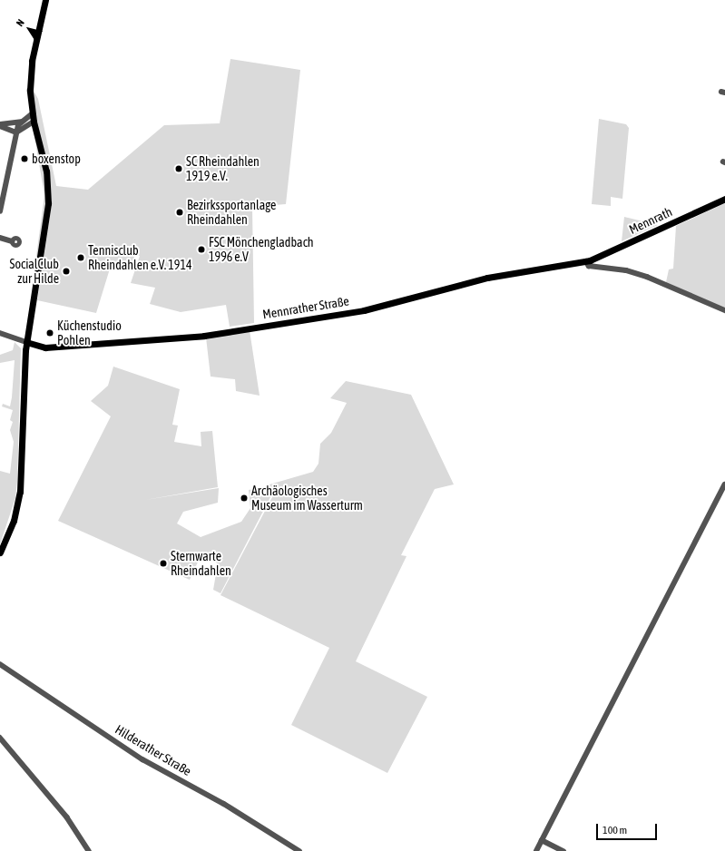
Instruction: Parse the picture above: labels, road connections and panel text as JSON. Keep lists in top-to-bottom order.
{
  "streets": {
    "main road": ["Mennrath", "Mennrather Straße"],
    "street": ["Hilderather Straße"]
  },
  "crossings": [
    ["Mennrath", "Mennrather Straße"]
  ],
  "places": [
    "boxenstop",
    "SC Rheindahlen 1919 e.V.",
    "Bezirkssportanlage Rheindahlen",
    "FSC Mönchengladbach 1996 e.V",
    "Tennisclub Rheindahlen e.V. 1914",
    "SocialClub zur Hilde",
    "Küchenstudio Pohlen",
    "Archäologisches Museum im Wasserturm",
    "Sternwarte Rheindahlen"
  ],
  "scale_bar": "100 m",
  "north": "top left"
}
